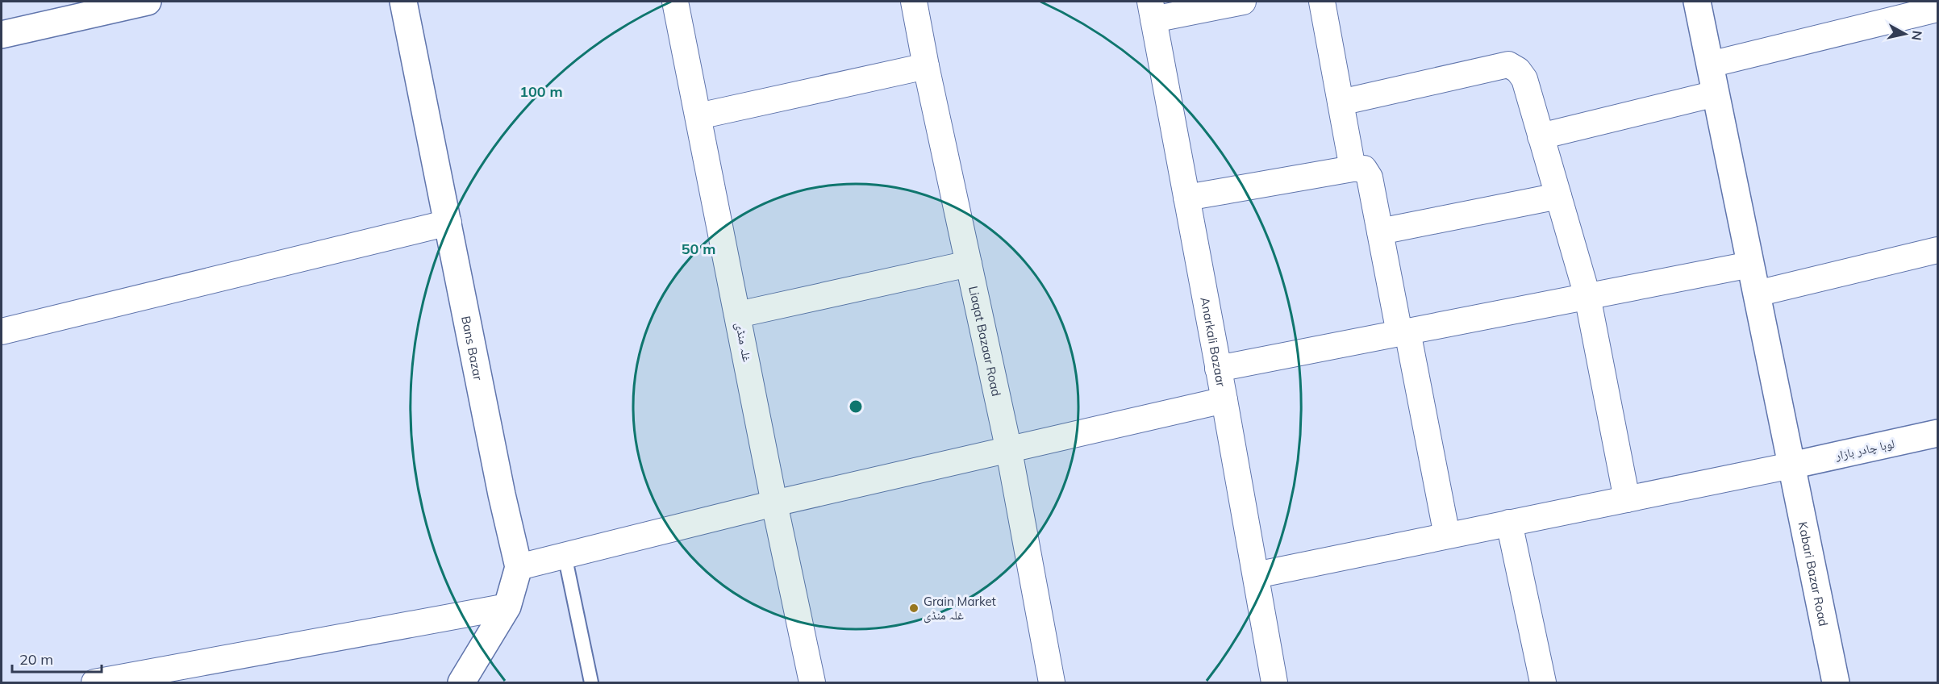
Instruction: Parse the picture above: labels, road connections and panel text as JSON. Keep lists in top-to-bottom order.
{
  "streets": {
    "street": [
      "Liaqat Bazaar Road",
      "غلہ منڈی",
      "Anarkali Bazaar",
      "Bans Bazar",
      "لوہا چادر بازار",
      "Kabari Bazar Road"
    ]
  },
  "crossings": [
    ["لوہا چادر بازار", "Kabari Bazar Road"]
  ],
  "places": ["Grain Market غلہ منڈی"],
  "scale_bar": "20 m",
  "north": "right",
  "rings": ["100 m", "50 m"]
}
